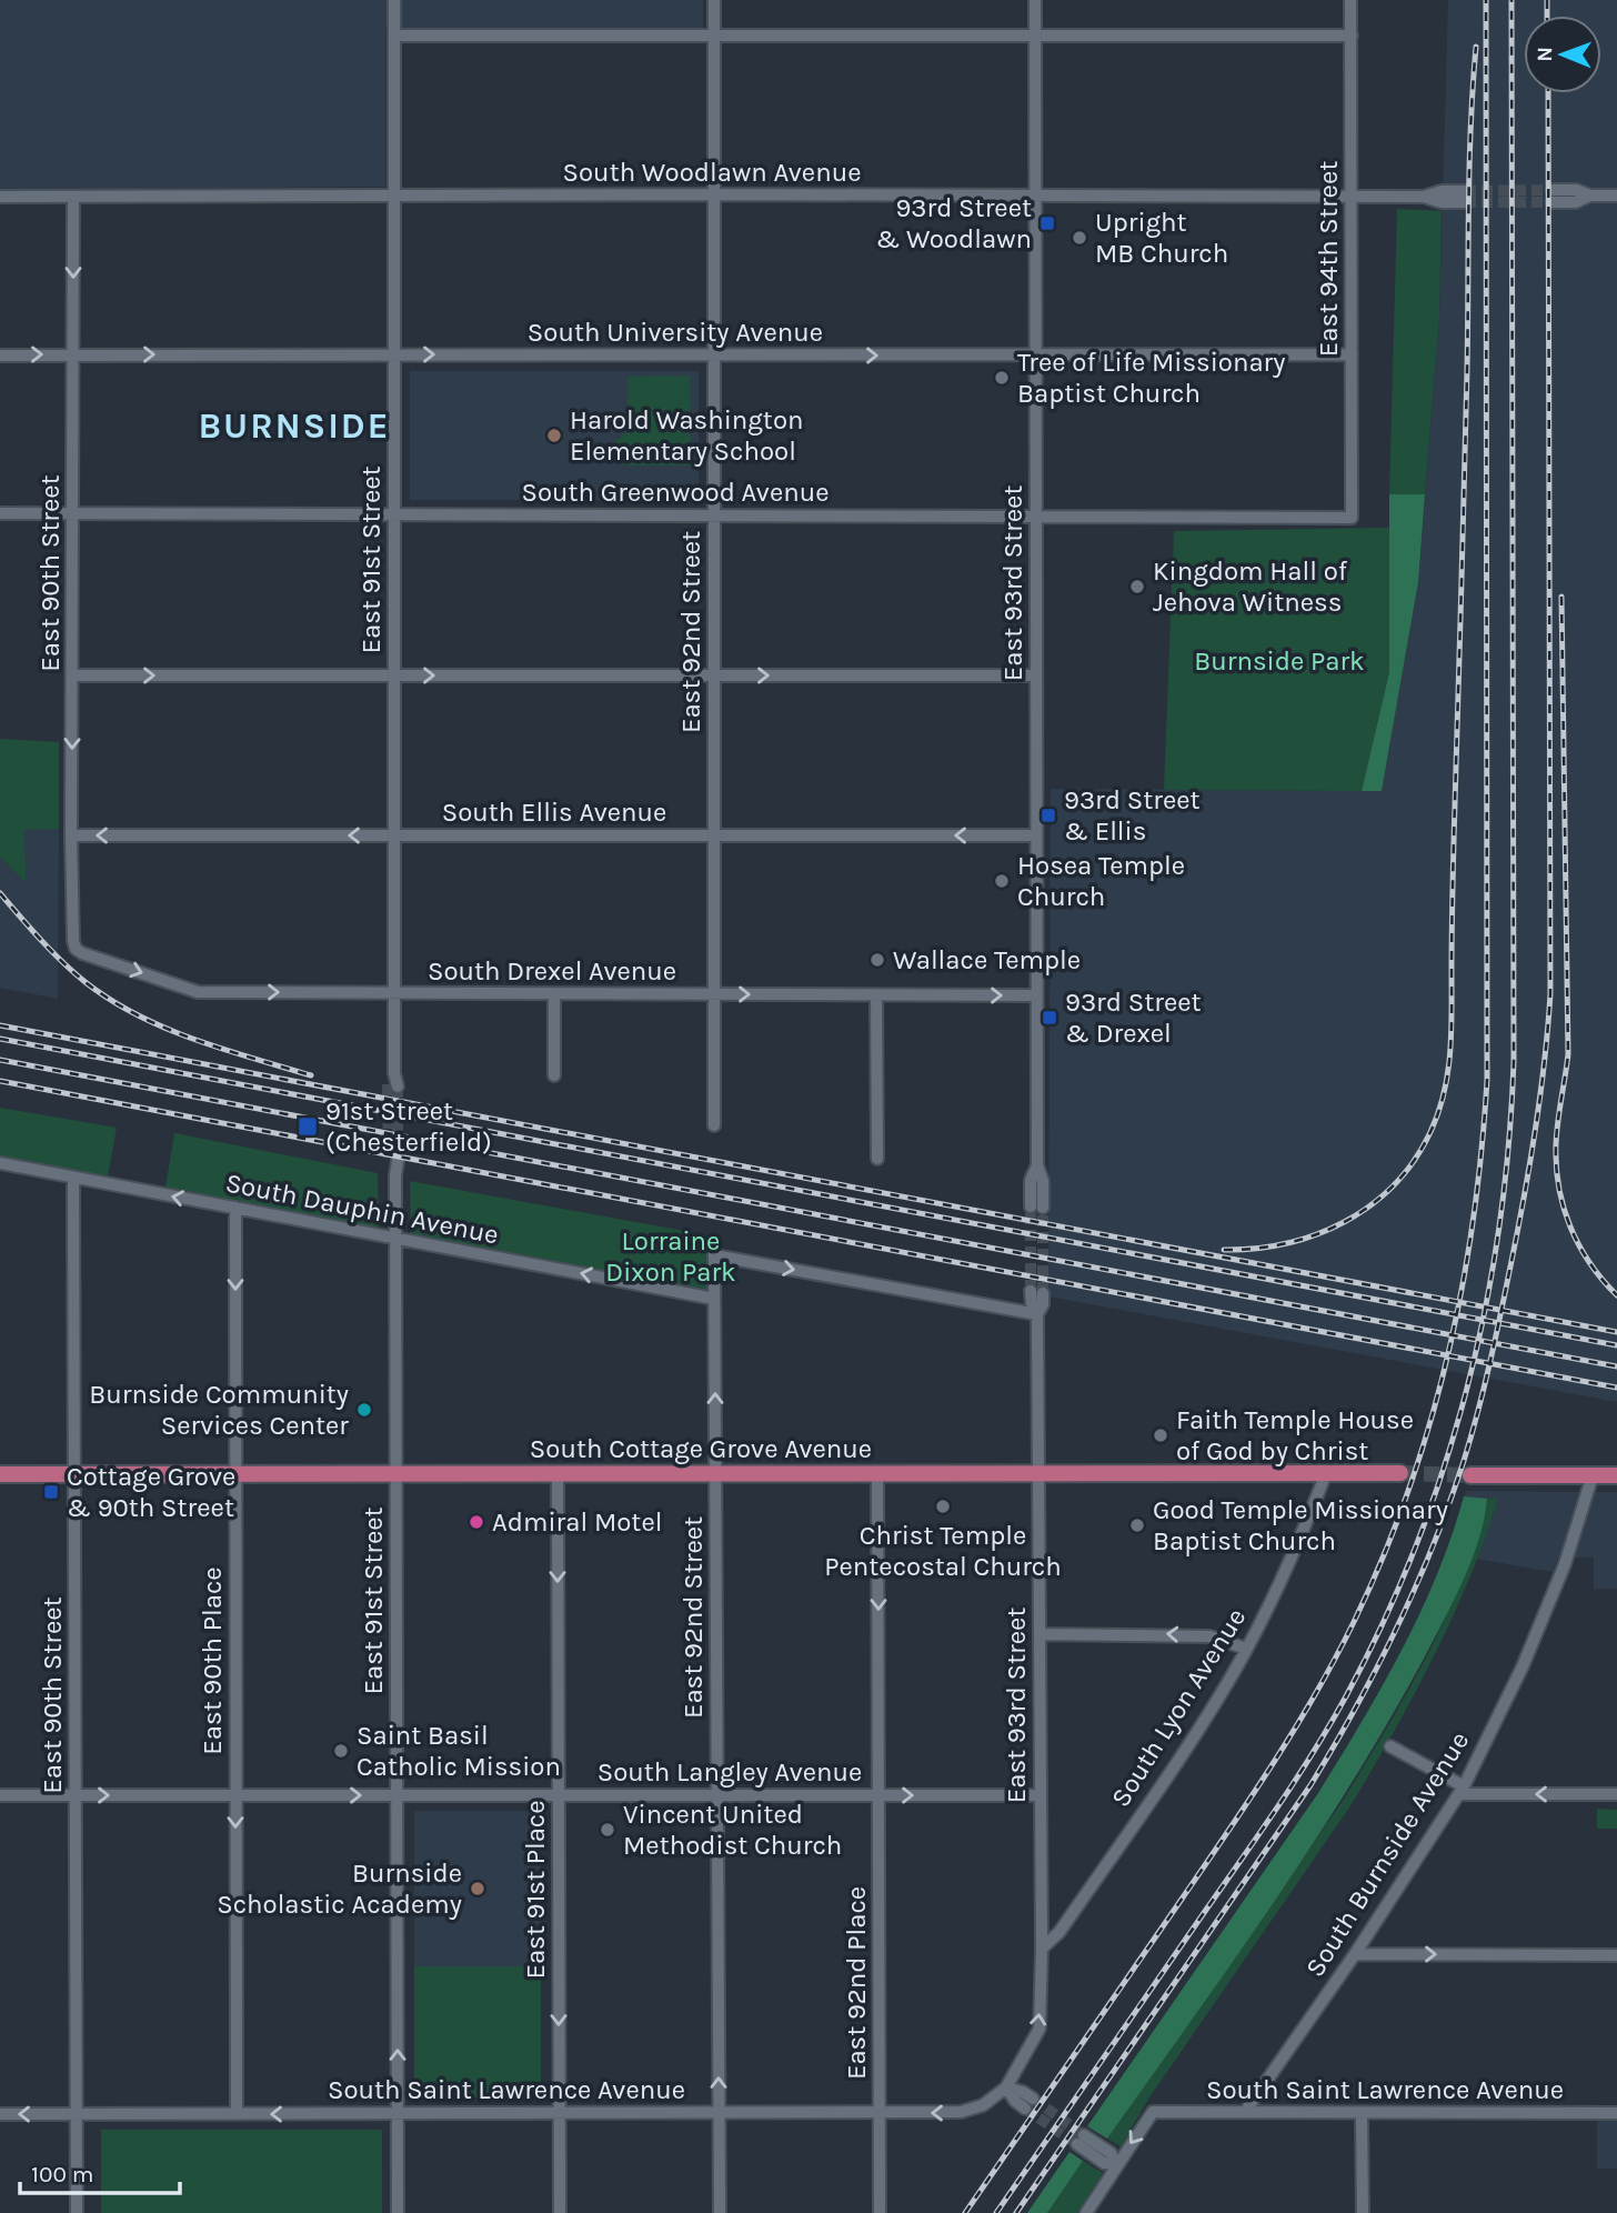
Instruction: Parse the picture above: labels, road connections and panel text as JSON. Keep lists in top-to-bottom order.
{
  "streets": {
    "main road": ["South Cottage Grove Avenue"],
    "street": [
      "South Woodlawn Avenue",
      "East 94th Street",
      "South University Avenue",
      "South Greenwood Avenue",
      "East 91st Street",
      "East 90th Street",
      "East 93rd Street",
      "East 92nd Street",
      "South Ellis Avenue",
      "South Drexel Avenue",
      "South Dauphin Avenue",
      "East 90th Place",
      "South Lyon Avenue",
      "South Langley Avenue",
      "South Burnside Avenue",
      "East 91st Place",
      "East 92nd Place",
      "South Saint Lawrence Avenue"
    ]
  },
  "crossings": [
    ["South Woodlawn Avenue", "East 94th Street"],
    ["South Woodlawn Avenue", "East 91st Street"],
    ["South Woodlawn Avenue", "East 90th Street"],
    ["South Woodlawn Avenue", "East 93rd Street"],
    ["South Woodlawn Avenue", "East 92nd Street"],
    ["East 94th Street", "South University Avenue"],
    ["East 94th Street", "South Greenwood Avenue"],
    ["South University Avenue", "East 91st Street"],
    ["South University Avenue", "East 90th Street"],
    ["South University Avenue", "East 93rd Street"],
    ["South University Avenue", "East 92nd Street"],
    ["South Greenwood Avenue", "East 91st Street"],
    ["South Greenwood Avenue", "East 90th Street"],
    ["South Greenwood Avenue", "East 93rd Street"],
    ["South Greenwood Avenue", "East 92nd Street"],
    ["East 91st Street", "South Ellis Avenue"],
    ["East 91st Street", "South Drexel Avenue"],
    ["East 91st Street", "South Dauphin Avenue"],
    ["East 91st Street", "South Cottage Grove Avenue"],
    ["East 91st Street", "South Langley Avenue"],
    ["East 91st Street", "South Saint Lawrence Avenue"],
    ["East 90th Street", "South Ellis Avenue"],
    ["East 90th Street", "South Drexel Avenue"],
    ["East 90th Street", "South Dauphin Avenue"],
    ["East 90th Street", "South Cottage Grove Avenue"],
    ["East 90th Street", "South Langley Avenue"],
    ["East 90th Street", "South Saint Lawrence Avenue"],
    ["East 93rd Street", "East 92nd Street"],
    ["East 93rd Street", "South Ellis Avenue"],
    ["East 93rd Street", "South Drexel Avenue"],
    ["East 93rd Street", "South Cottage Grove Avenue"],
    ["East 93rd Street", "South Lyon Avenue"],
    ["East 93rd Street", "South Langley Avenue"],
    ["East 93rd Street", "South Saint Lawrence Avenue"],
    ["East 92nd Street", "South Ellis Avenue"],
    ["East 92nd Street", "South Drexel Avenue"],
    ["East 92nd Street", "South Dauphin Avenue"],
    ["East 92nd Street", "South Cottage Grove Avenue"],
    ["East 92nd Street", "South Langley Avenue"],
    ["East 92nd Street", "South Saint Lawrence Avenue"],
    ["South Dauphin Avenue", "East 90th Place"],
    ["South Cottage Grove Avenue", "East 90th Place"],
    ["South Cottage Grove Avenue", "South Lyon Avenue"],
    ["South Cottage Grove Avenue", "East 91st Place"],
    ["South Cottage Grove Avenue", "East 92nd Place"],
    ["East 90th Place", "South Langley Avenue"],
    ["East 90th Place", "South Saint Lawrence Avenue"],
    ["South Langley Avenue", "East 91st Place"],
    ["South Langley Avenue", "East 92nd Place"],
    ["South Burnside Avenue", "South Saint Lawrence Avenue"],
    ["East 91st Place", "South Saint Lawrence Avenue"],
    ["East 92nd Place", "South Saint Lawrence Avenue"]
  ],
  "one_way": [
    "South University Avenue",
    "South Ellis Avenue",
    "South Drexel Avenue",
    "South Dauphin Avenue",
    "East 90th Place",
    "South Langley Avenue",
    "East 91st Place",
    "East 92nd Place"
  ],
  "districts": ["BURNSIDE"],
  "parks": ["Burnside Park", "Lorraine Dixon Park"],
  "places": {
    "transit": [
      "93rd Street & Woodlawn",
      "93rd Street & Ellis",
      "93rd Street & Drexel",
      "91st Street (Chesterfield)",
      "Cottage Grove & 90th Street"
    ],
    "other": [
      "Upright MB Church",
      "Tree of Life Missionary Baptist Church",
      "Harold Washington Elementary School",
      "Kingdom Hall of Jehova Witness",
      "Hosea Temple Church",
      "Wallace Temple",
      "Burnside Community Services Center",
      "Faith Temple House of God by Christ",
      "Christ Temple Pentecostal Church",
      "Admiral Motel",
      "Good Temple Missionary Baptist Church",
      "Saint Basil Catholic Mission",
      "Vincent United Methodist Church",
      "Burnside Scholastic Academy"
    ]
  },
  "scale_bar": "100 m",
  "north": "left"
}
